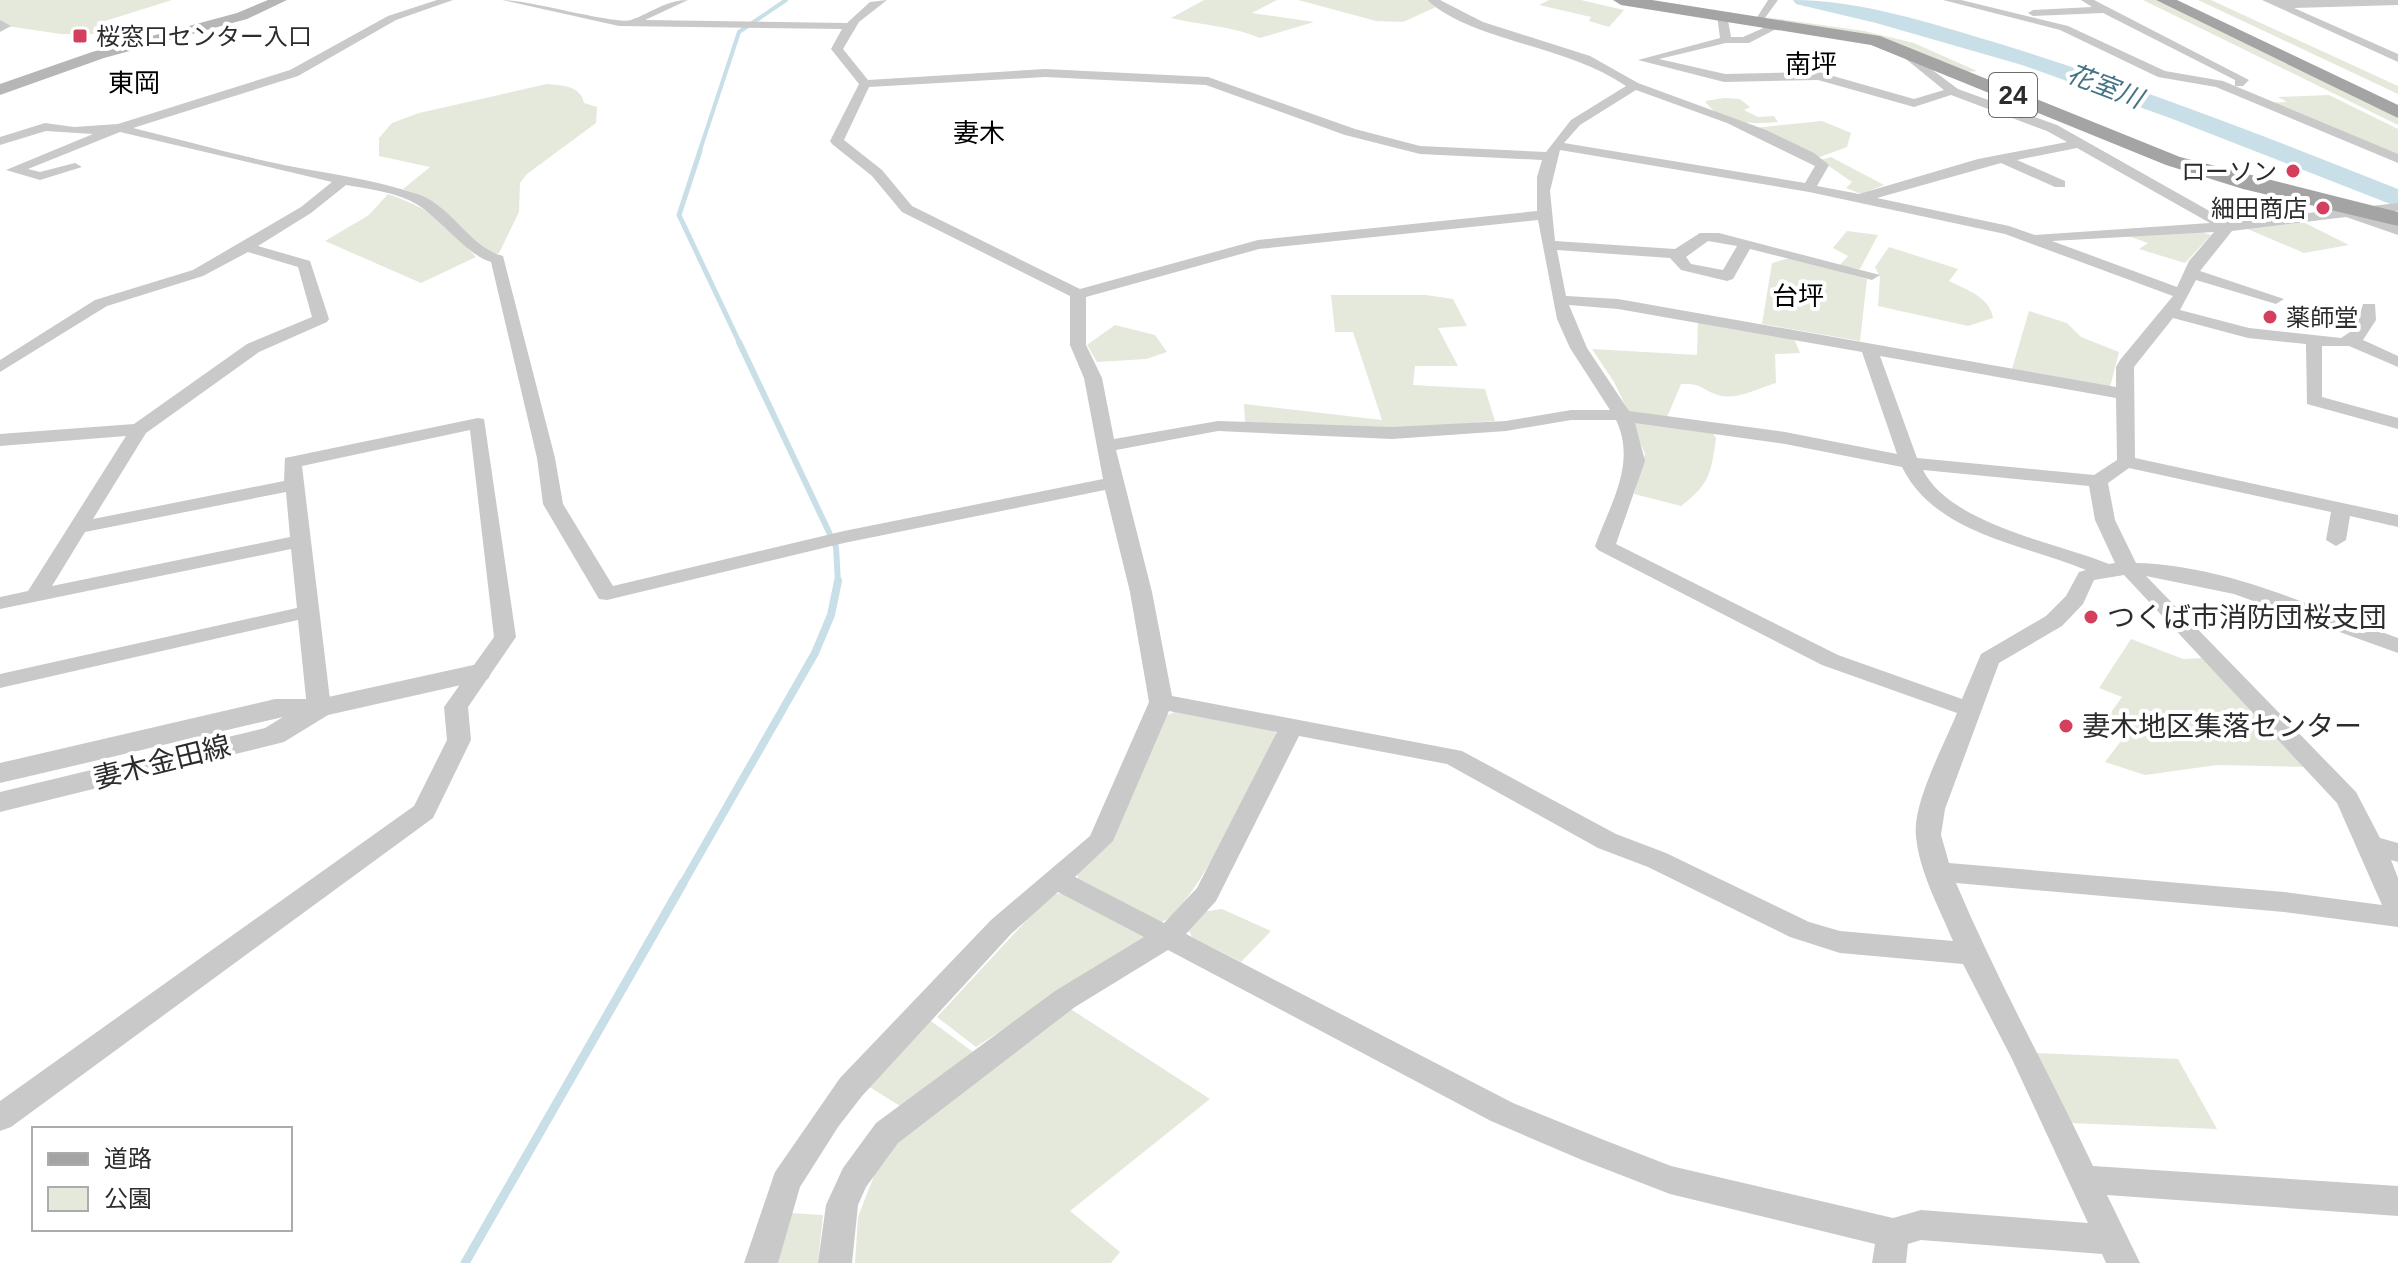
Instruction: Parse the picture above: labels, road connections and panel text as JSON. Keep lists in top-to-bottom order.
{
  "streets": {
    "main road": ["24"],
    "street": ["妻木金田線"]
  },
  "districts": [
    "南坪",
    "東岡",
    "妻木",
    "台坪"
  ],
  "water": ["花室川"],
  "places": {
    "transit": ["桜窓口センター入口"],
    "other": [
      "ローソン",
      "細田商店",
      "薬師堂",
      "つくば市消防団桜支団",
      "妻木地区集落センター"
    ]
  },
  "legend": ["道路", "公園"]
}
